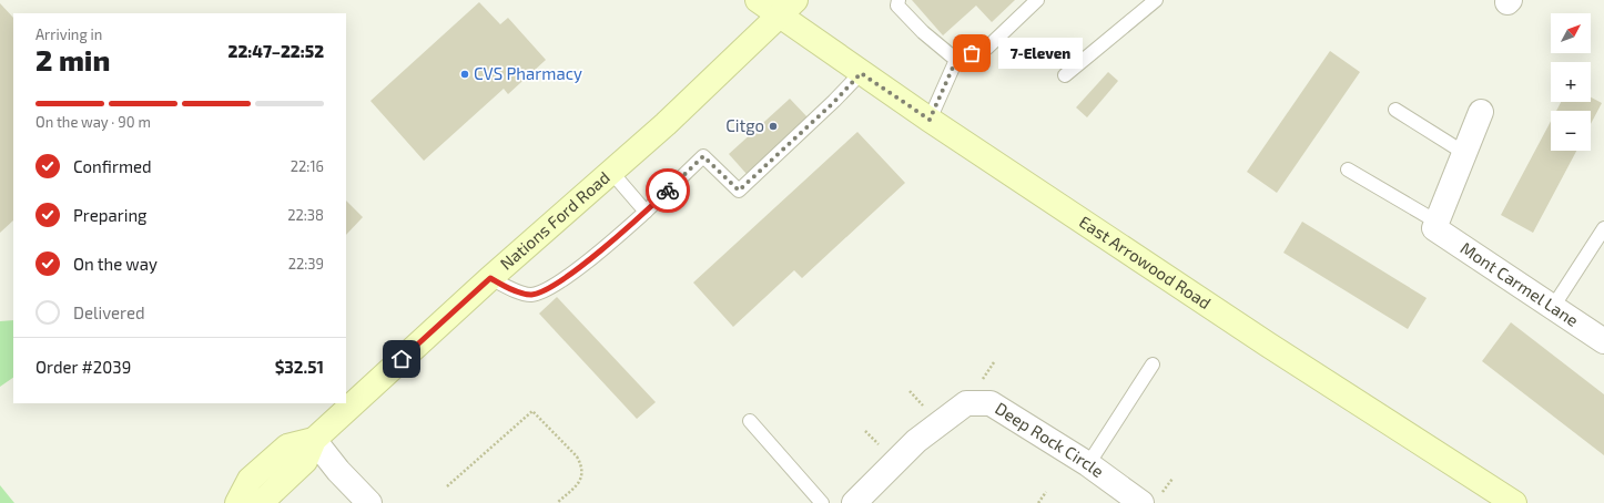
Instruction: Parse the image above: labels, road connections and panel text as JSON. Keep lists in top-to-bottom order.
{
  "streets": {
    "main road": ["Nations Ford Road", "East Arrowood Road"],
    "street": ["Mont Carmel Lane", "Deep Rock Circle"]
  },
  "crossings": [
    ["Nations Ford Road", "East Arrowood Road"]
  ],
  "places": ["7-Eleven", "CVS Pharmacy", "Citgo"],
  "north": "top right",
  "page": {
    "map_buttons": ["+", "−"],
    "heading": ["2 min", "Arriving in", "22:47–22:52"],
    "panel": ["Order #2039", "$32.51"],
    "bubble": "7-Eleven",
    "bar": "On the way · 90 m",
    "list": [
      ["Confirmed", "22:16"],
      ["Preparing", "22:38"],
      ["On the way", "22:39"],
      "Delivered"
    ]
  }
}
